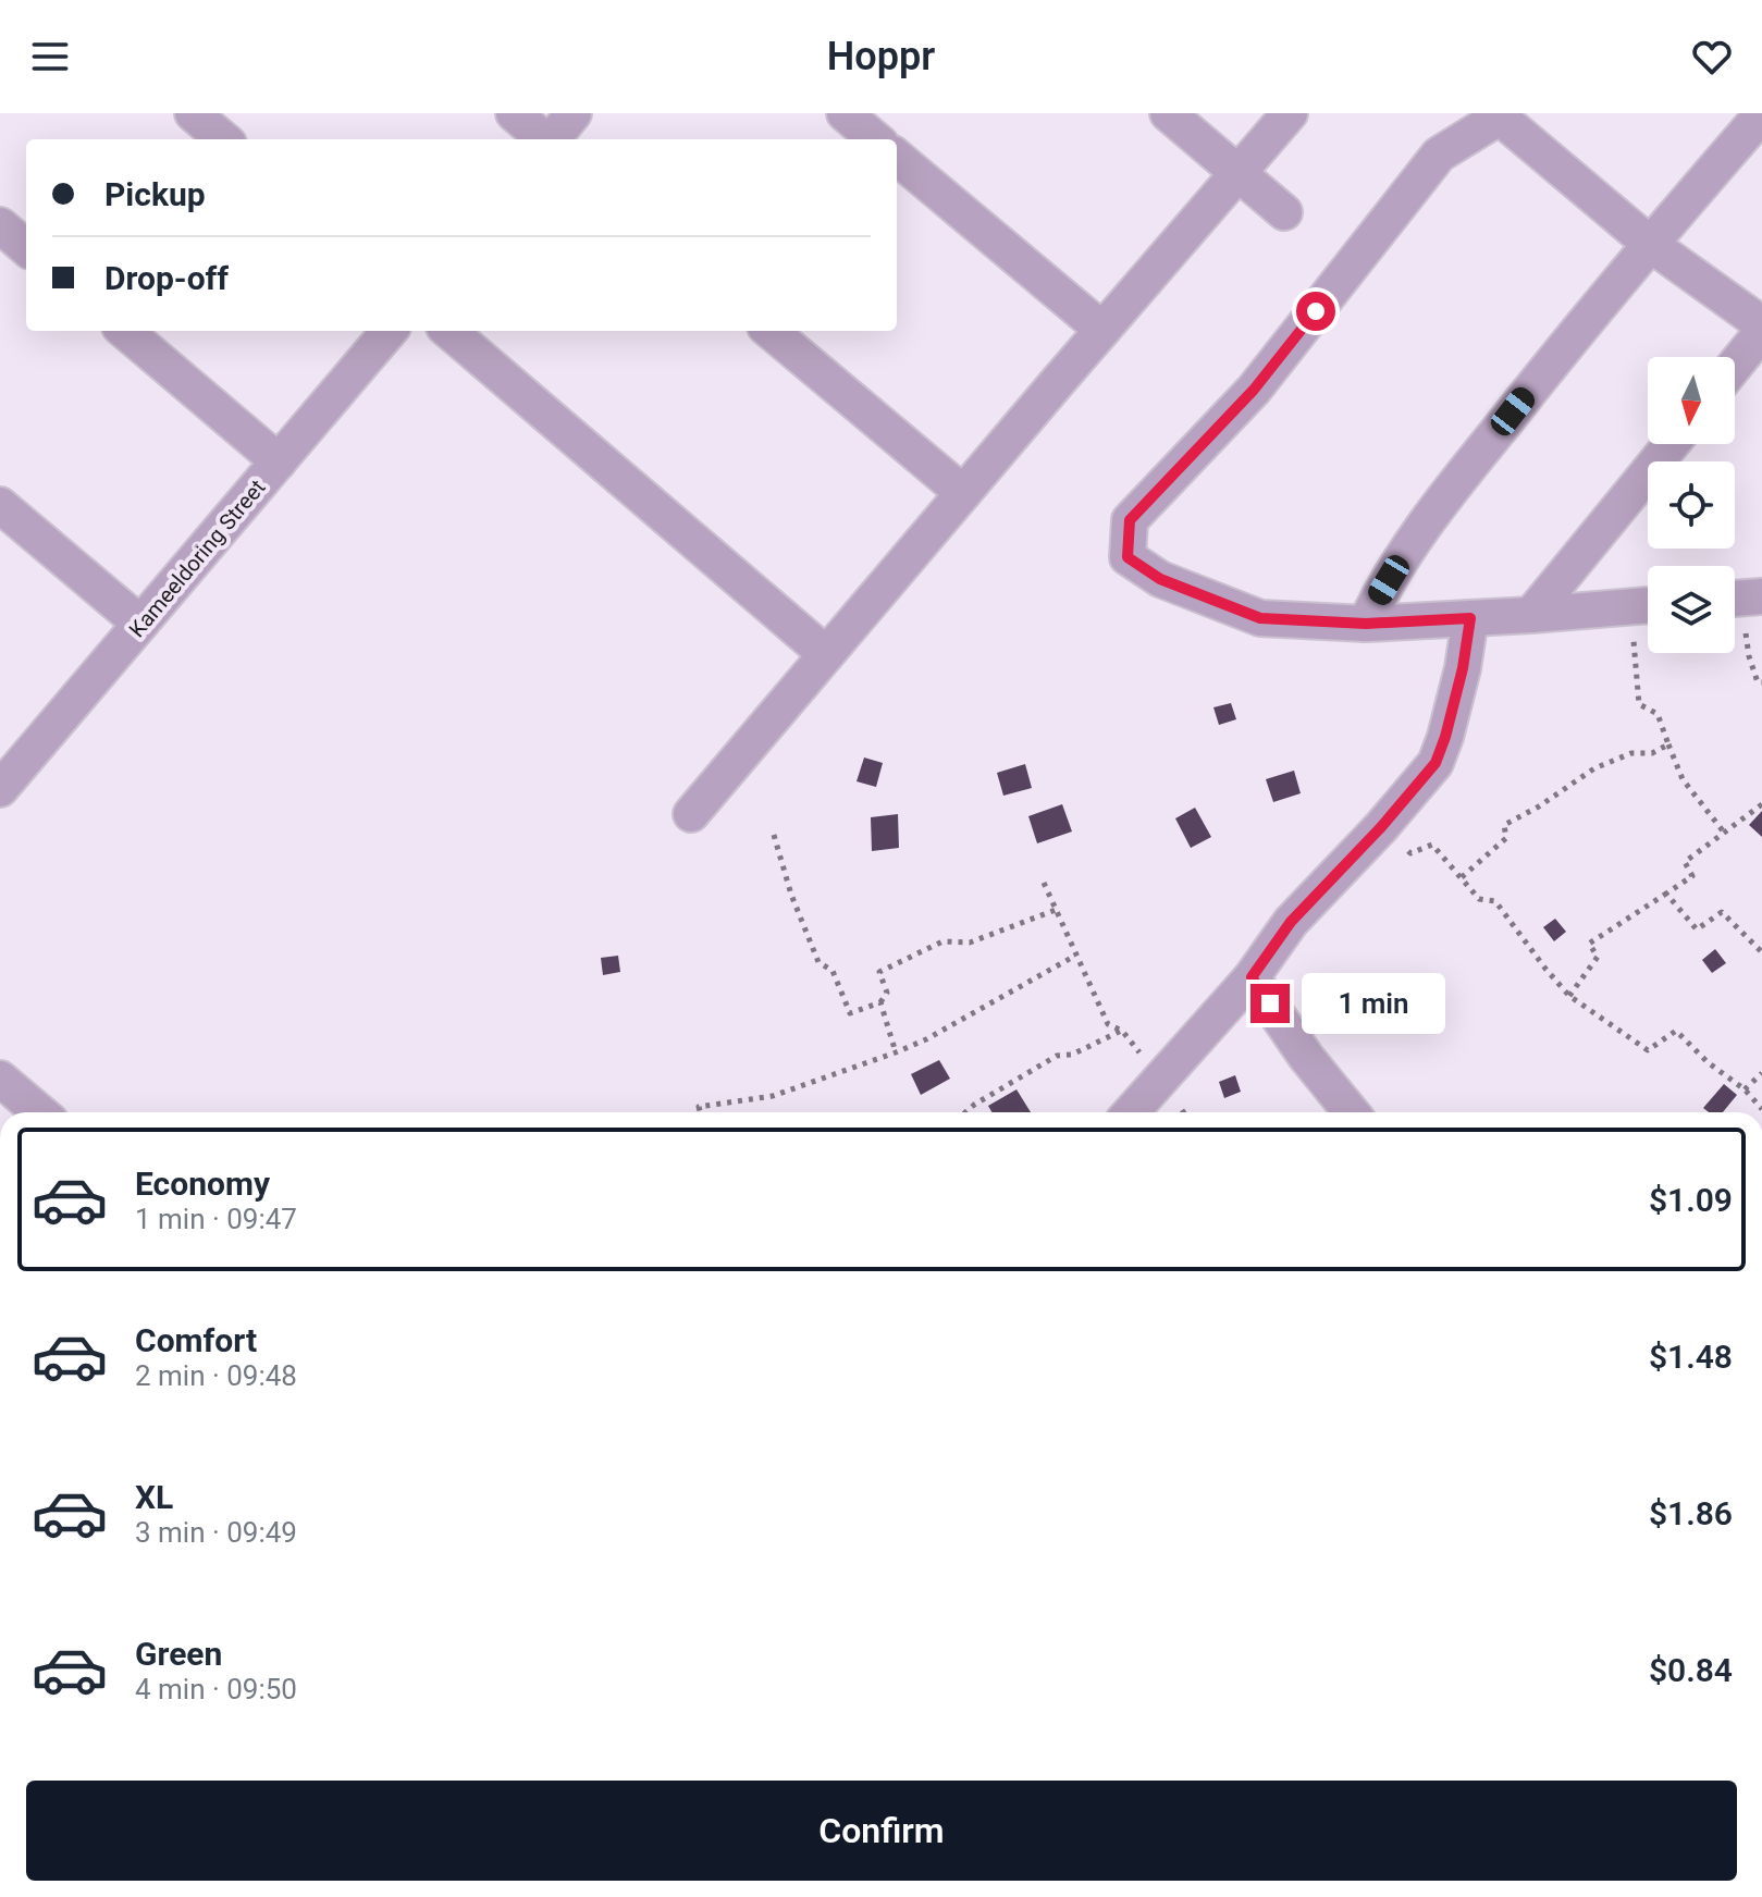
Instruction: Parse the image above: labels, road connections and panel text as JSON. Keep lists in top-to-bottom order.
{
  "streets": {
    "street": ["Kameeldoring Street"]
  },
  "north": "bottom",
  "page": {
    "header": "Hoppr",
    "banner": ["Pickup", "Drop-off"],
    "bubble": "1 min",
    "list": [
      {
        "name": "Economy",
        "note": "1 min · 09:47",
        "value": "$1.09"
      },
      {
        "name": "Comfort",
        "note": "2 min · 09:48",
        "value": "$1.48"
      },
      {
        "name": "XL",
        "note": "3 min · 09:49",
        "value": "$1.86"
      },
      {
        "name": "Green",
        "note": "4 min · 09:50",
        "value": "$0.84"
      }
    ],
    "buttons": "Confirm"
  }
}
